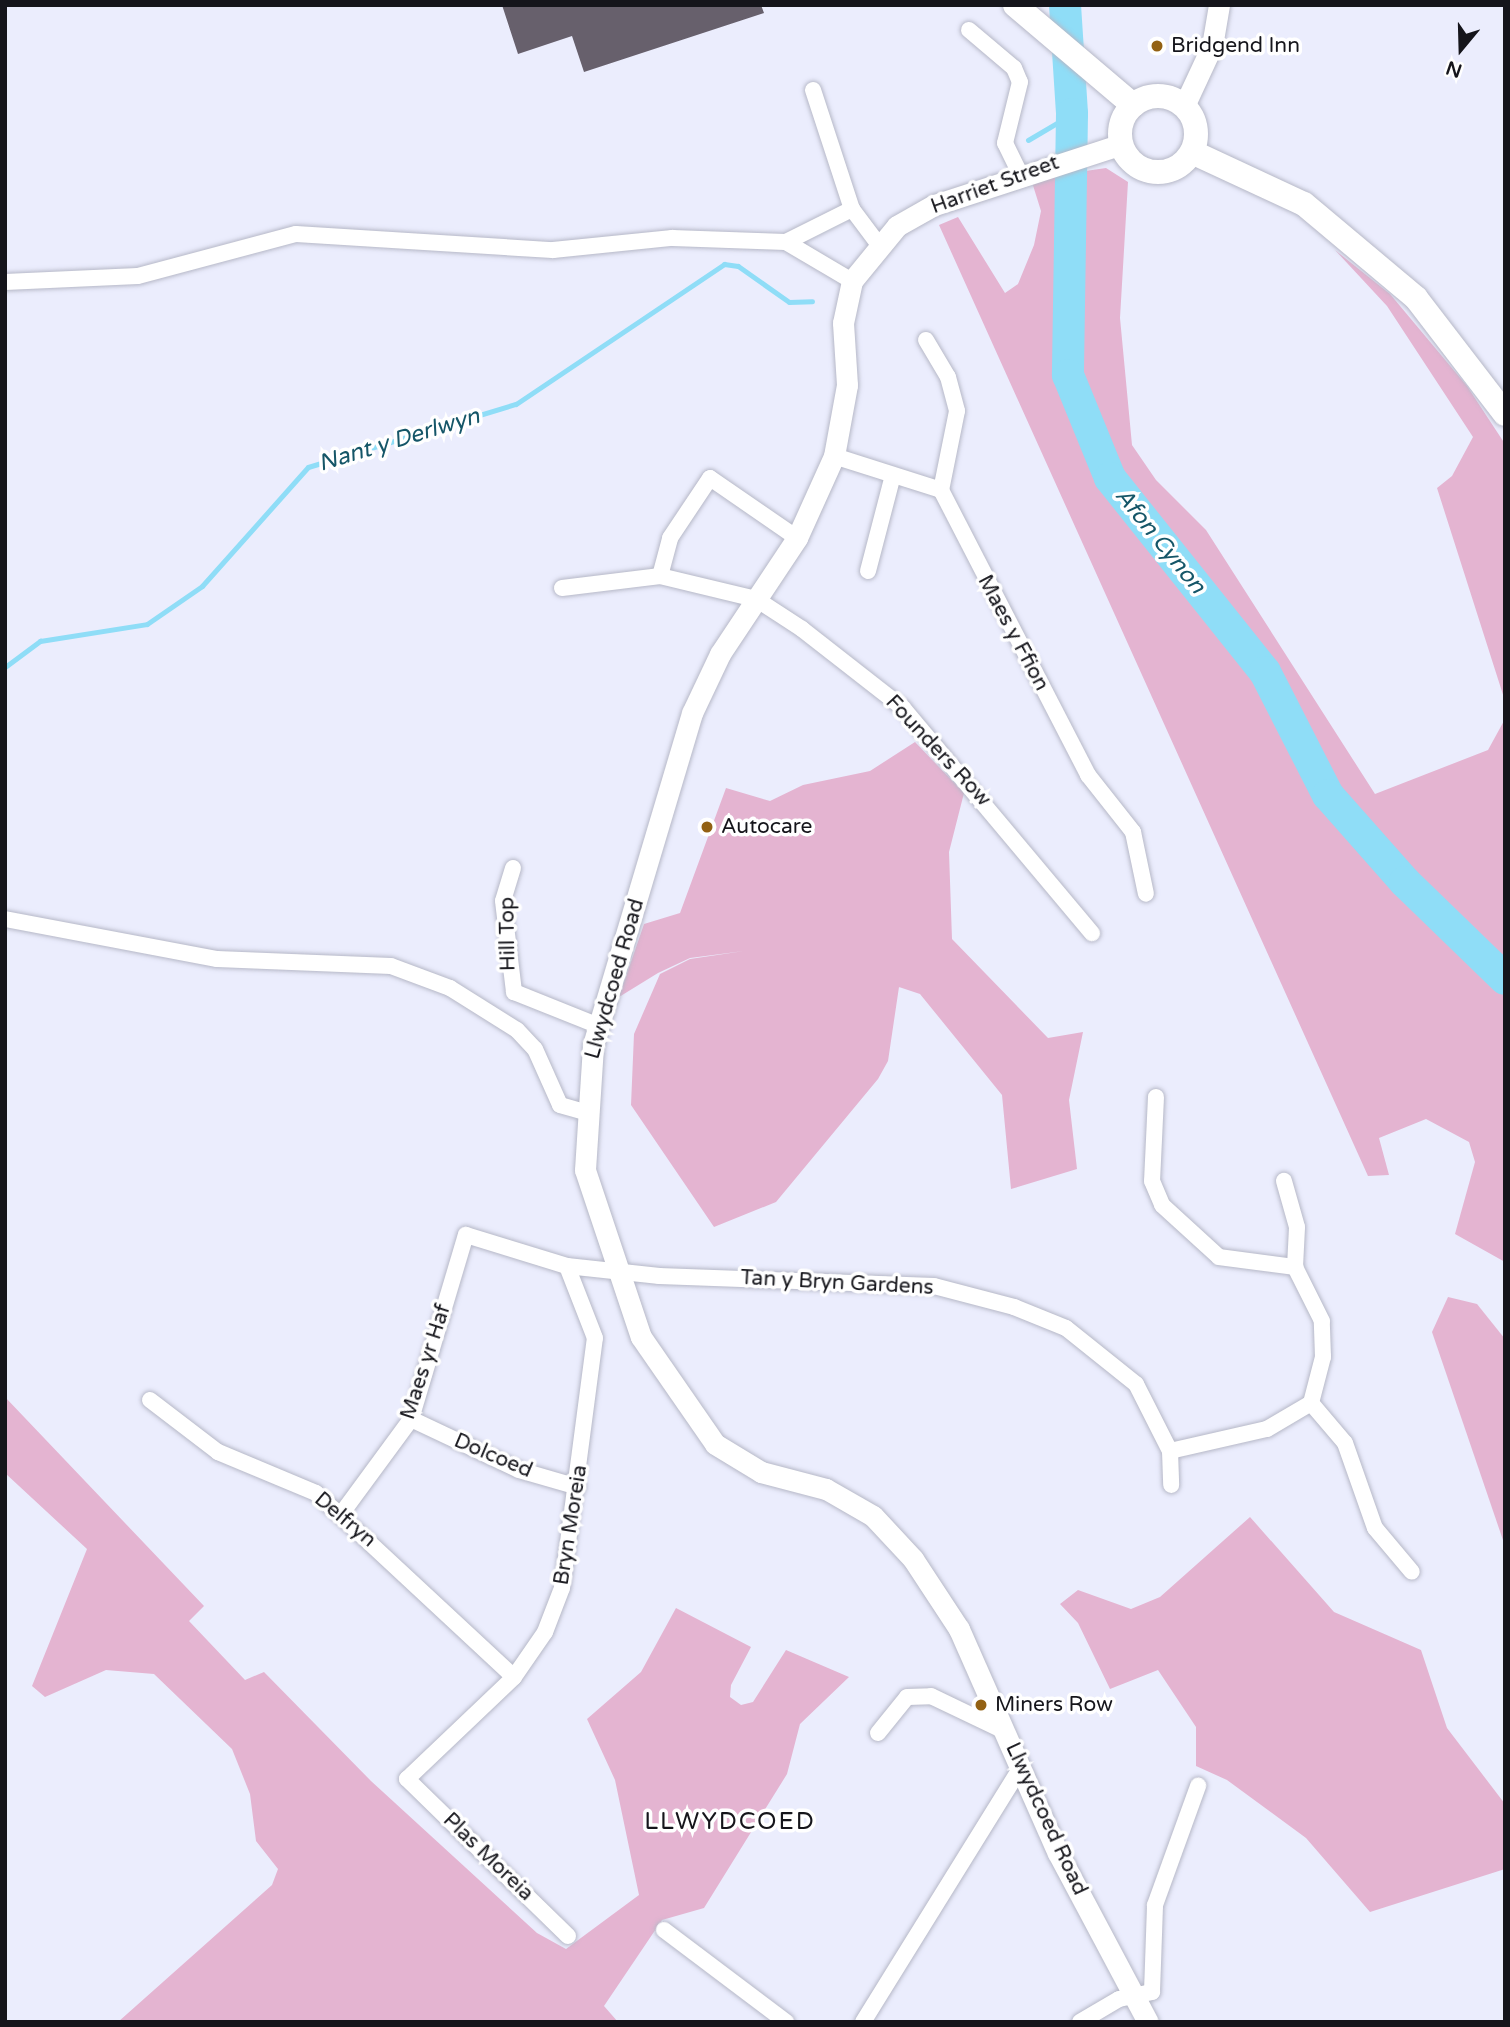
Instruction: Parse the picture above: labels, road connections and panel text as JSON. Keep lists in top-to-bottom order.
{
  "streets": {
    "main road": ["Harriet Street", "Llwydcoed Road"],
    "street": [
      "Maes y Ffion",
      "Founders Row",
      "Hill Top",
      "Tan y Bryn Gardens",
      "Maes yr Haf",
      "Dolcoed",
      "Delfryn",
      "Bryn Moreia",
      "Plas Moreia"
    ]
  },
  "crossings": [
    ["Harriet Street", "Llwydcoed Road"],
    ["Founders Row", "Llwydcoed Road"],
    ["Hill Top", "Llwydcoed Road"],
    ["Llwydcoed Road", "Tan y Bryn Gardens"],
    ["Maes yr Haf", "Dolcoed"],
    ["Maes yr Haf", "Delfryn"],
    ["Maes yr Haf", "Bryn Moreia"],
    ["Dolcoed", "Bryn Moreia"],
    ["Delfryn", "Bryn Moreia"],
    ["Bryn Moreia", "Plas Moreia"]
  ],
  "districts": ["LLWYDCOED"],
  "water": ["Nant y Derlwyn", "Afon Cynon"],
  "places": ["Bridgend Inn", "Autocare", "Miners Row"],
  "north": "bottom"
}
